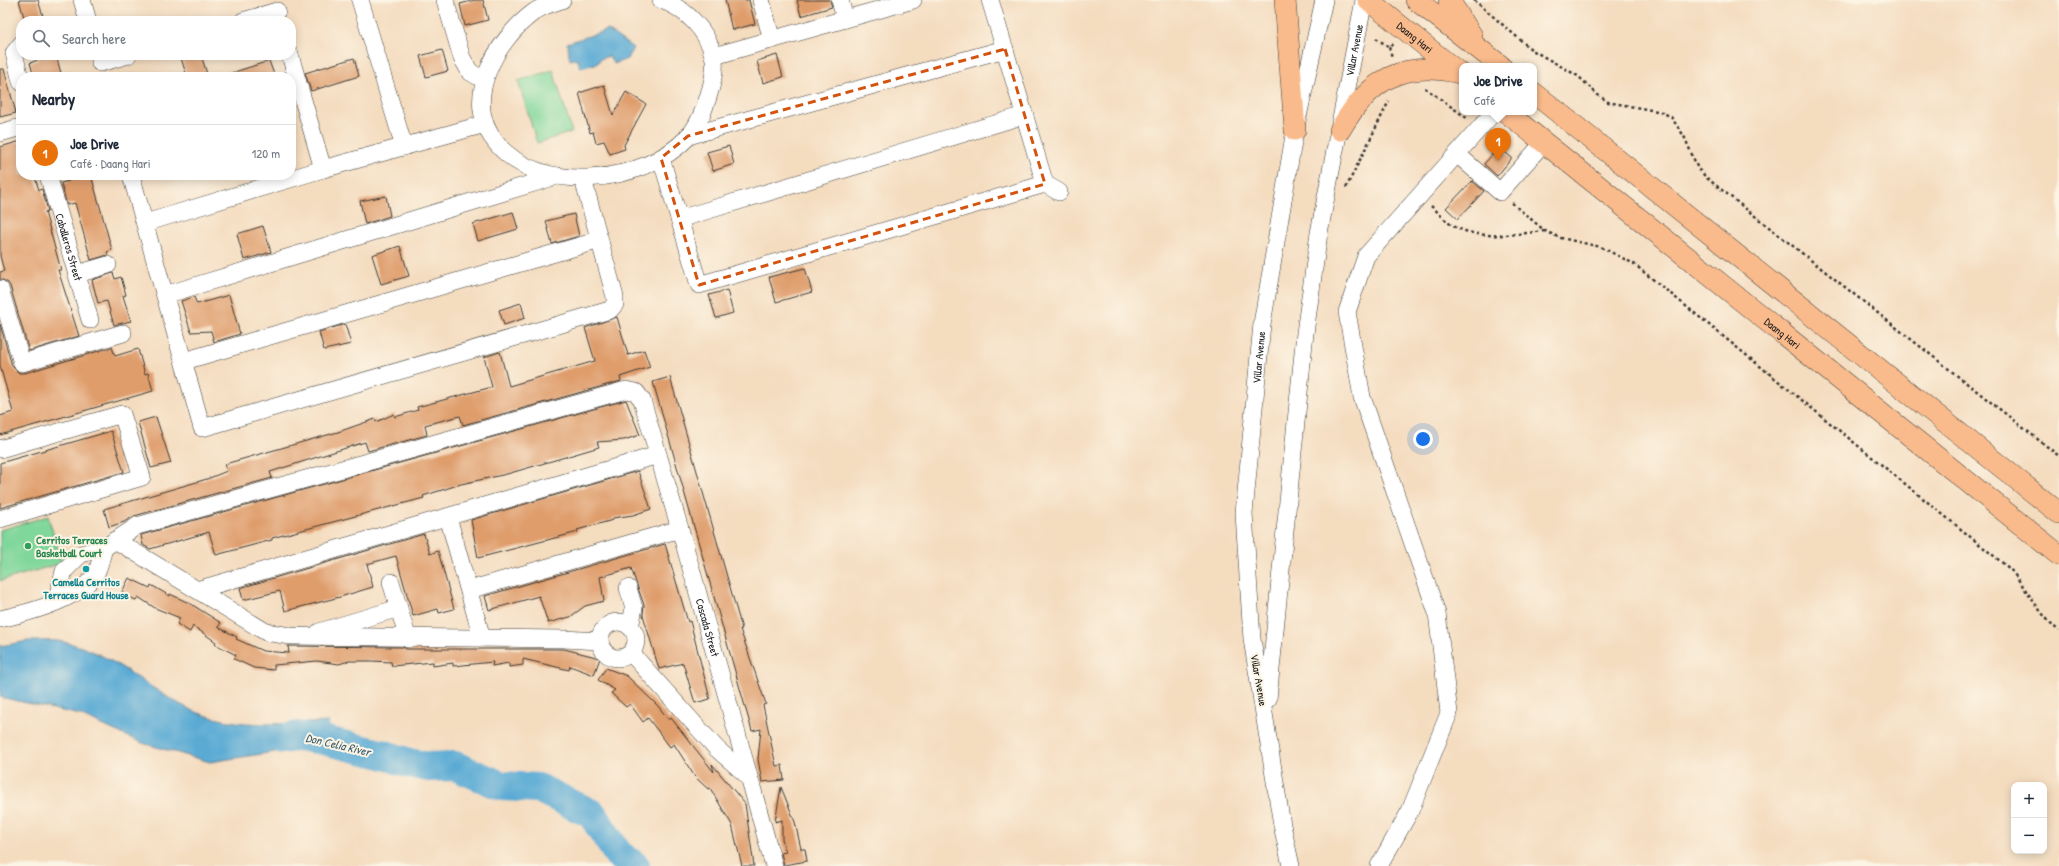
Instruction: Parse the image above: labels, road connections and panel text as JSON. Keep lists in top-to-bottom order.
{
  "streets": {
    "main road": ["Daang Hari"],
    "street": ["Villar Avenue", "Caballeros Street", "Cascada Street"]
  },
  "water": ["Don Celia River"],
  "places": ["Cerritos Terraces Basketball Court", "Camella Cerritos Terraces Guard House"],
  "page": {
    "search": "Search here",
    "popup": ["Joe Drive", "Café"],
    "heading": "Nearby",
    "list": [
      {
        "mark": "1",
        "name": "Joe Drive",
        "note": "Café · Daang Hari",
        "value": "120 m"
      }
    ],
    "pins": "1",
    "map_buttons": ["+", "−"]
  }
}
